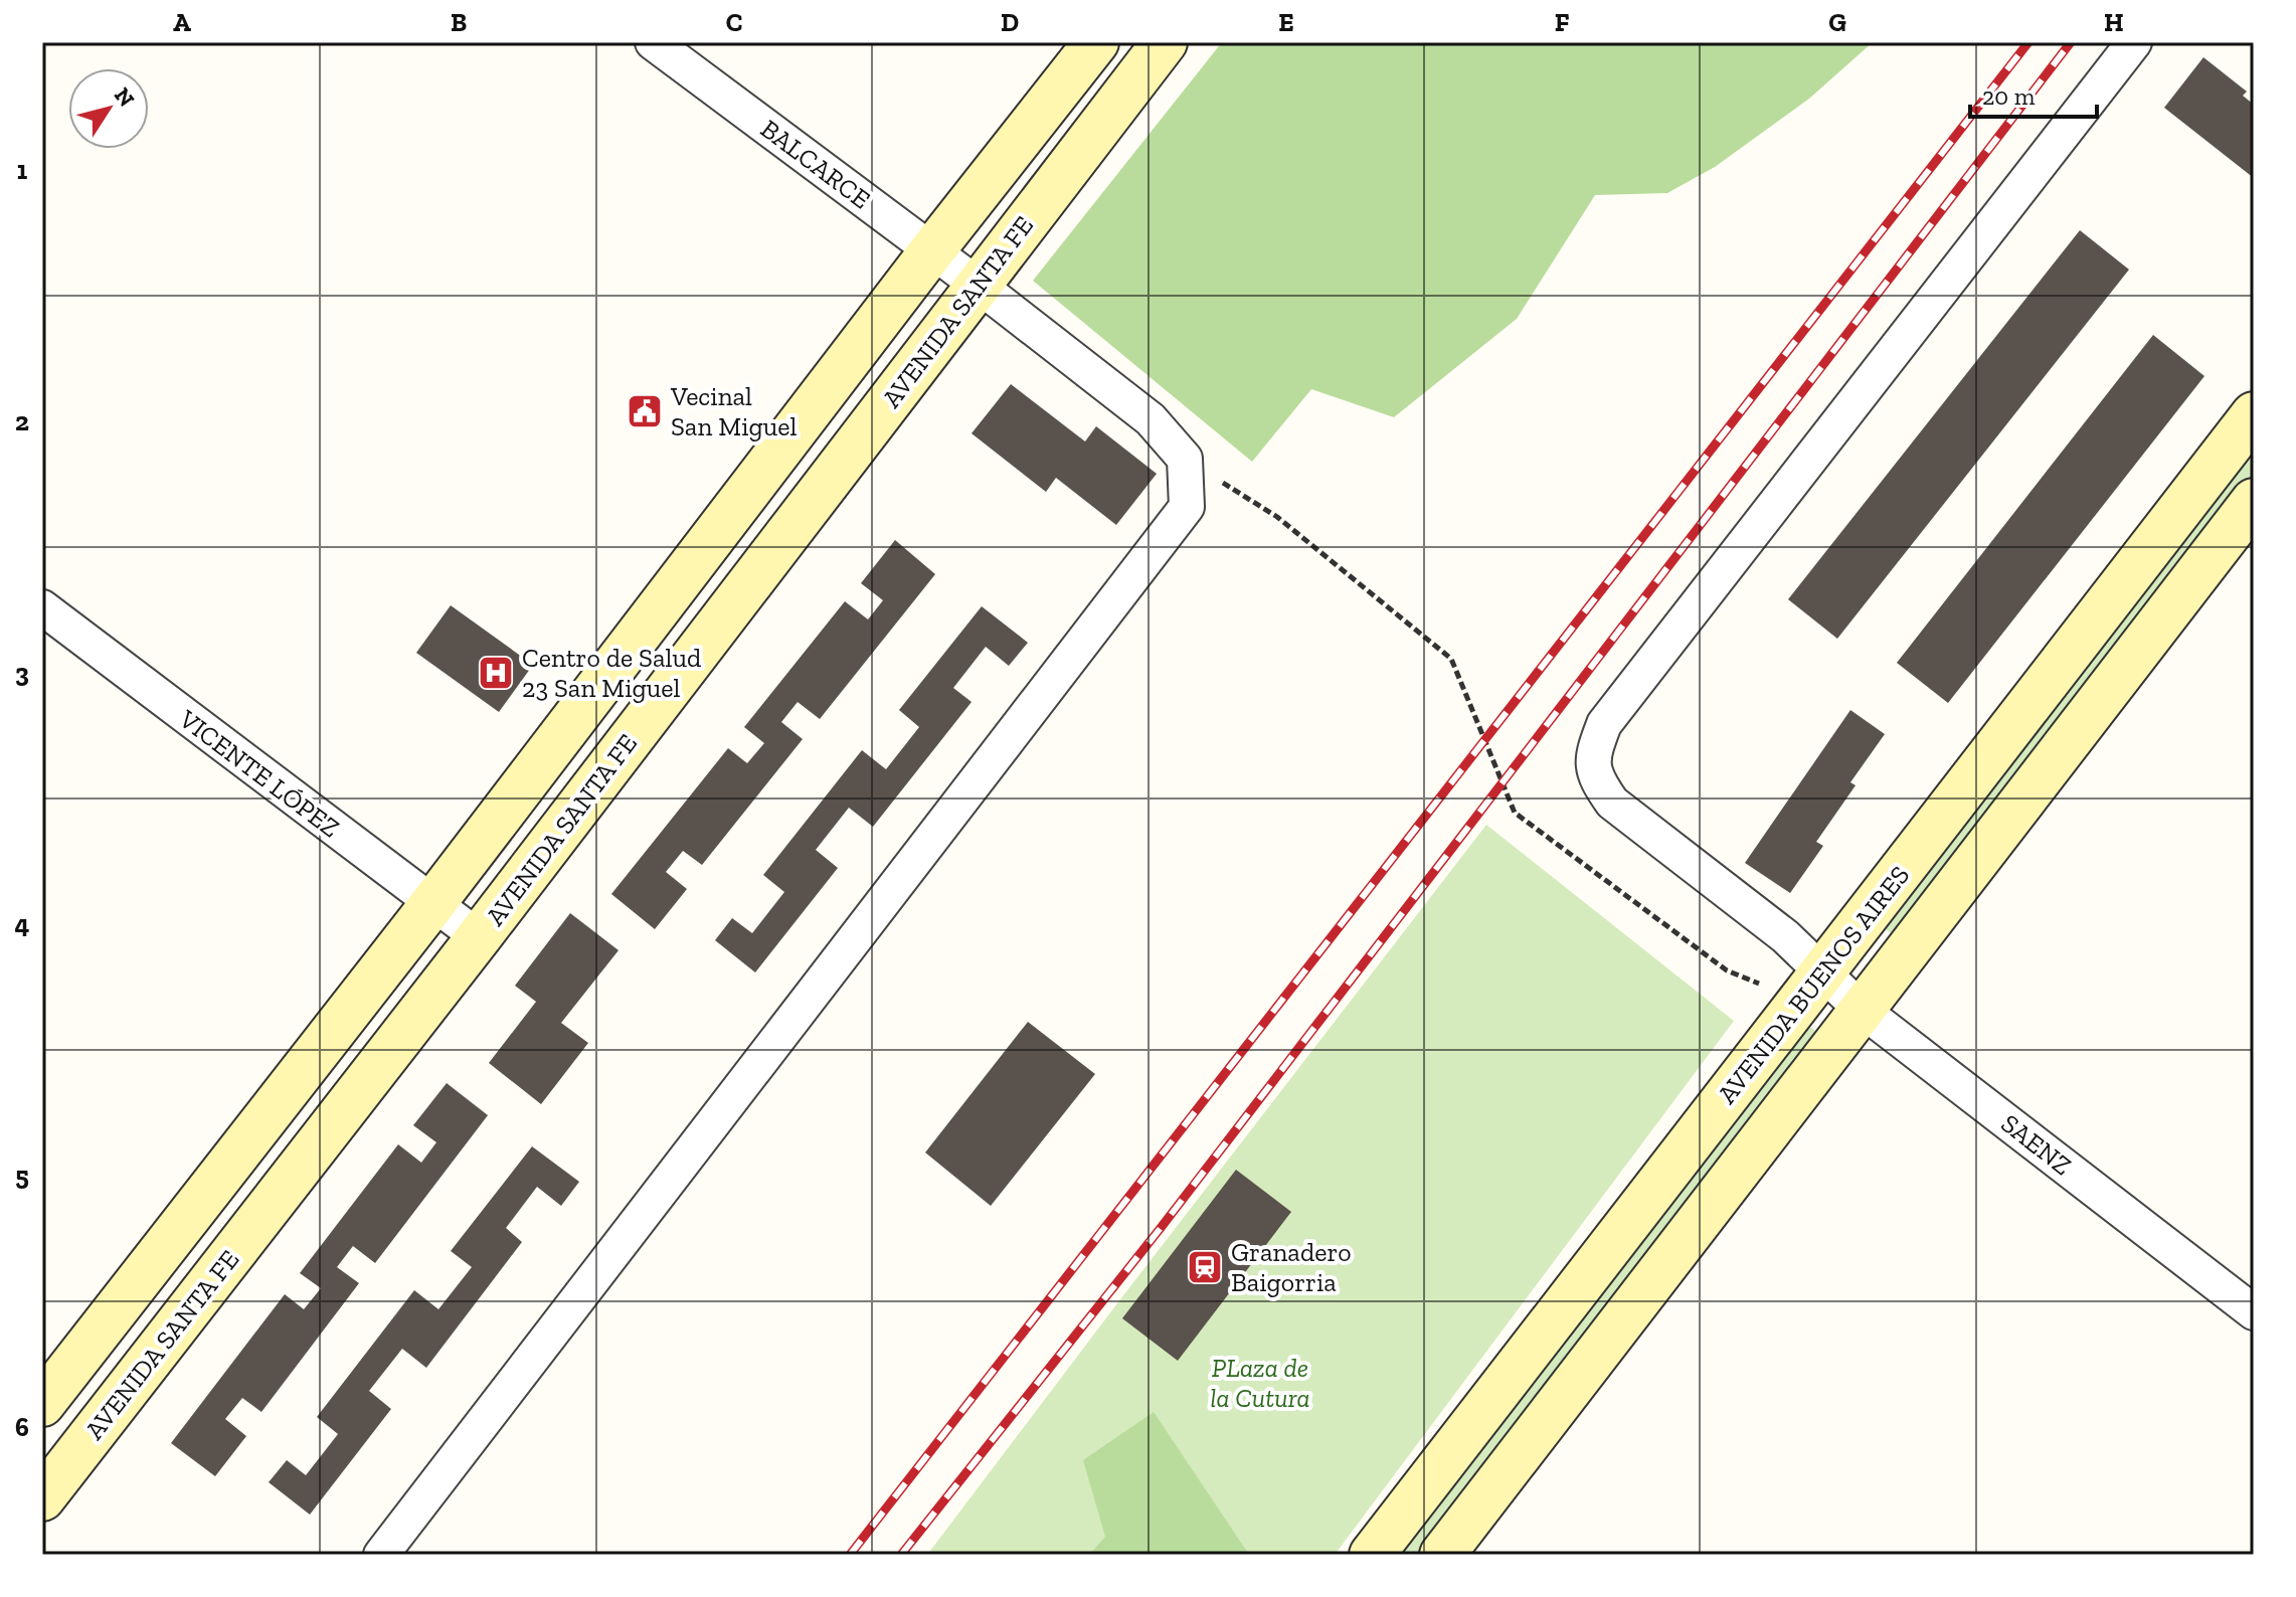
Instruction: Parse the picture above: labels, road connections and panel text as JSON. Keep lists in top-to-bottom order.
{
  "streets": {
    "main road": ["AVENIDA SANTA FE", "AVENIDA BUENOS AIRES"],
    "street": ["BALCARCE", "VICENTE LÓPEZ", "SAENZ"]
  },
  "crossings": [
    ["BALCARCE", "AVENIDA SANTA FE"],
    ["AVENIDA SANTA FE", "VICENTE LÓPEZ"],
    ["AVENIDA BUENOS AIRES", "SAENZ"]
  ],
  "parks": ["PLaza de la Cutura"],
  "places": {
    "public building": ["Vecinal San Miguel"],
    "hospital": ["Centro de Salud 23 San Miguel"],
    "station": ["Granadero Baigorria"]
  },
  "scale_bar": "20 m",
  "north": "top right",
  "grid": {
    "columns": [
      "A",
      "B",
      "C",
      "D",
      "E",
      "F",
      "G",
      "H"
    ],
    "rows": [
      "1",
      "2",
      "3",
      "4",
      "5",
      "6"
    ]
  }
}
